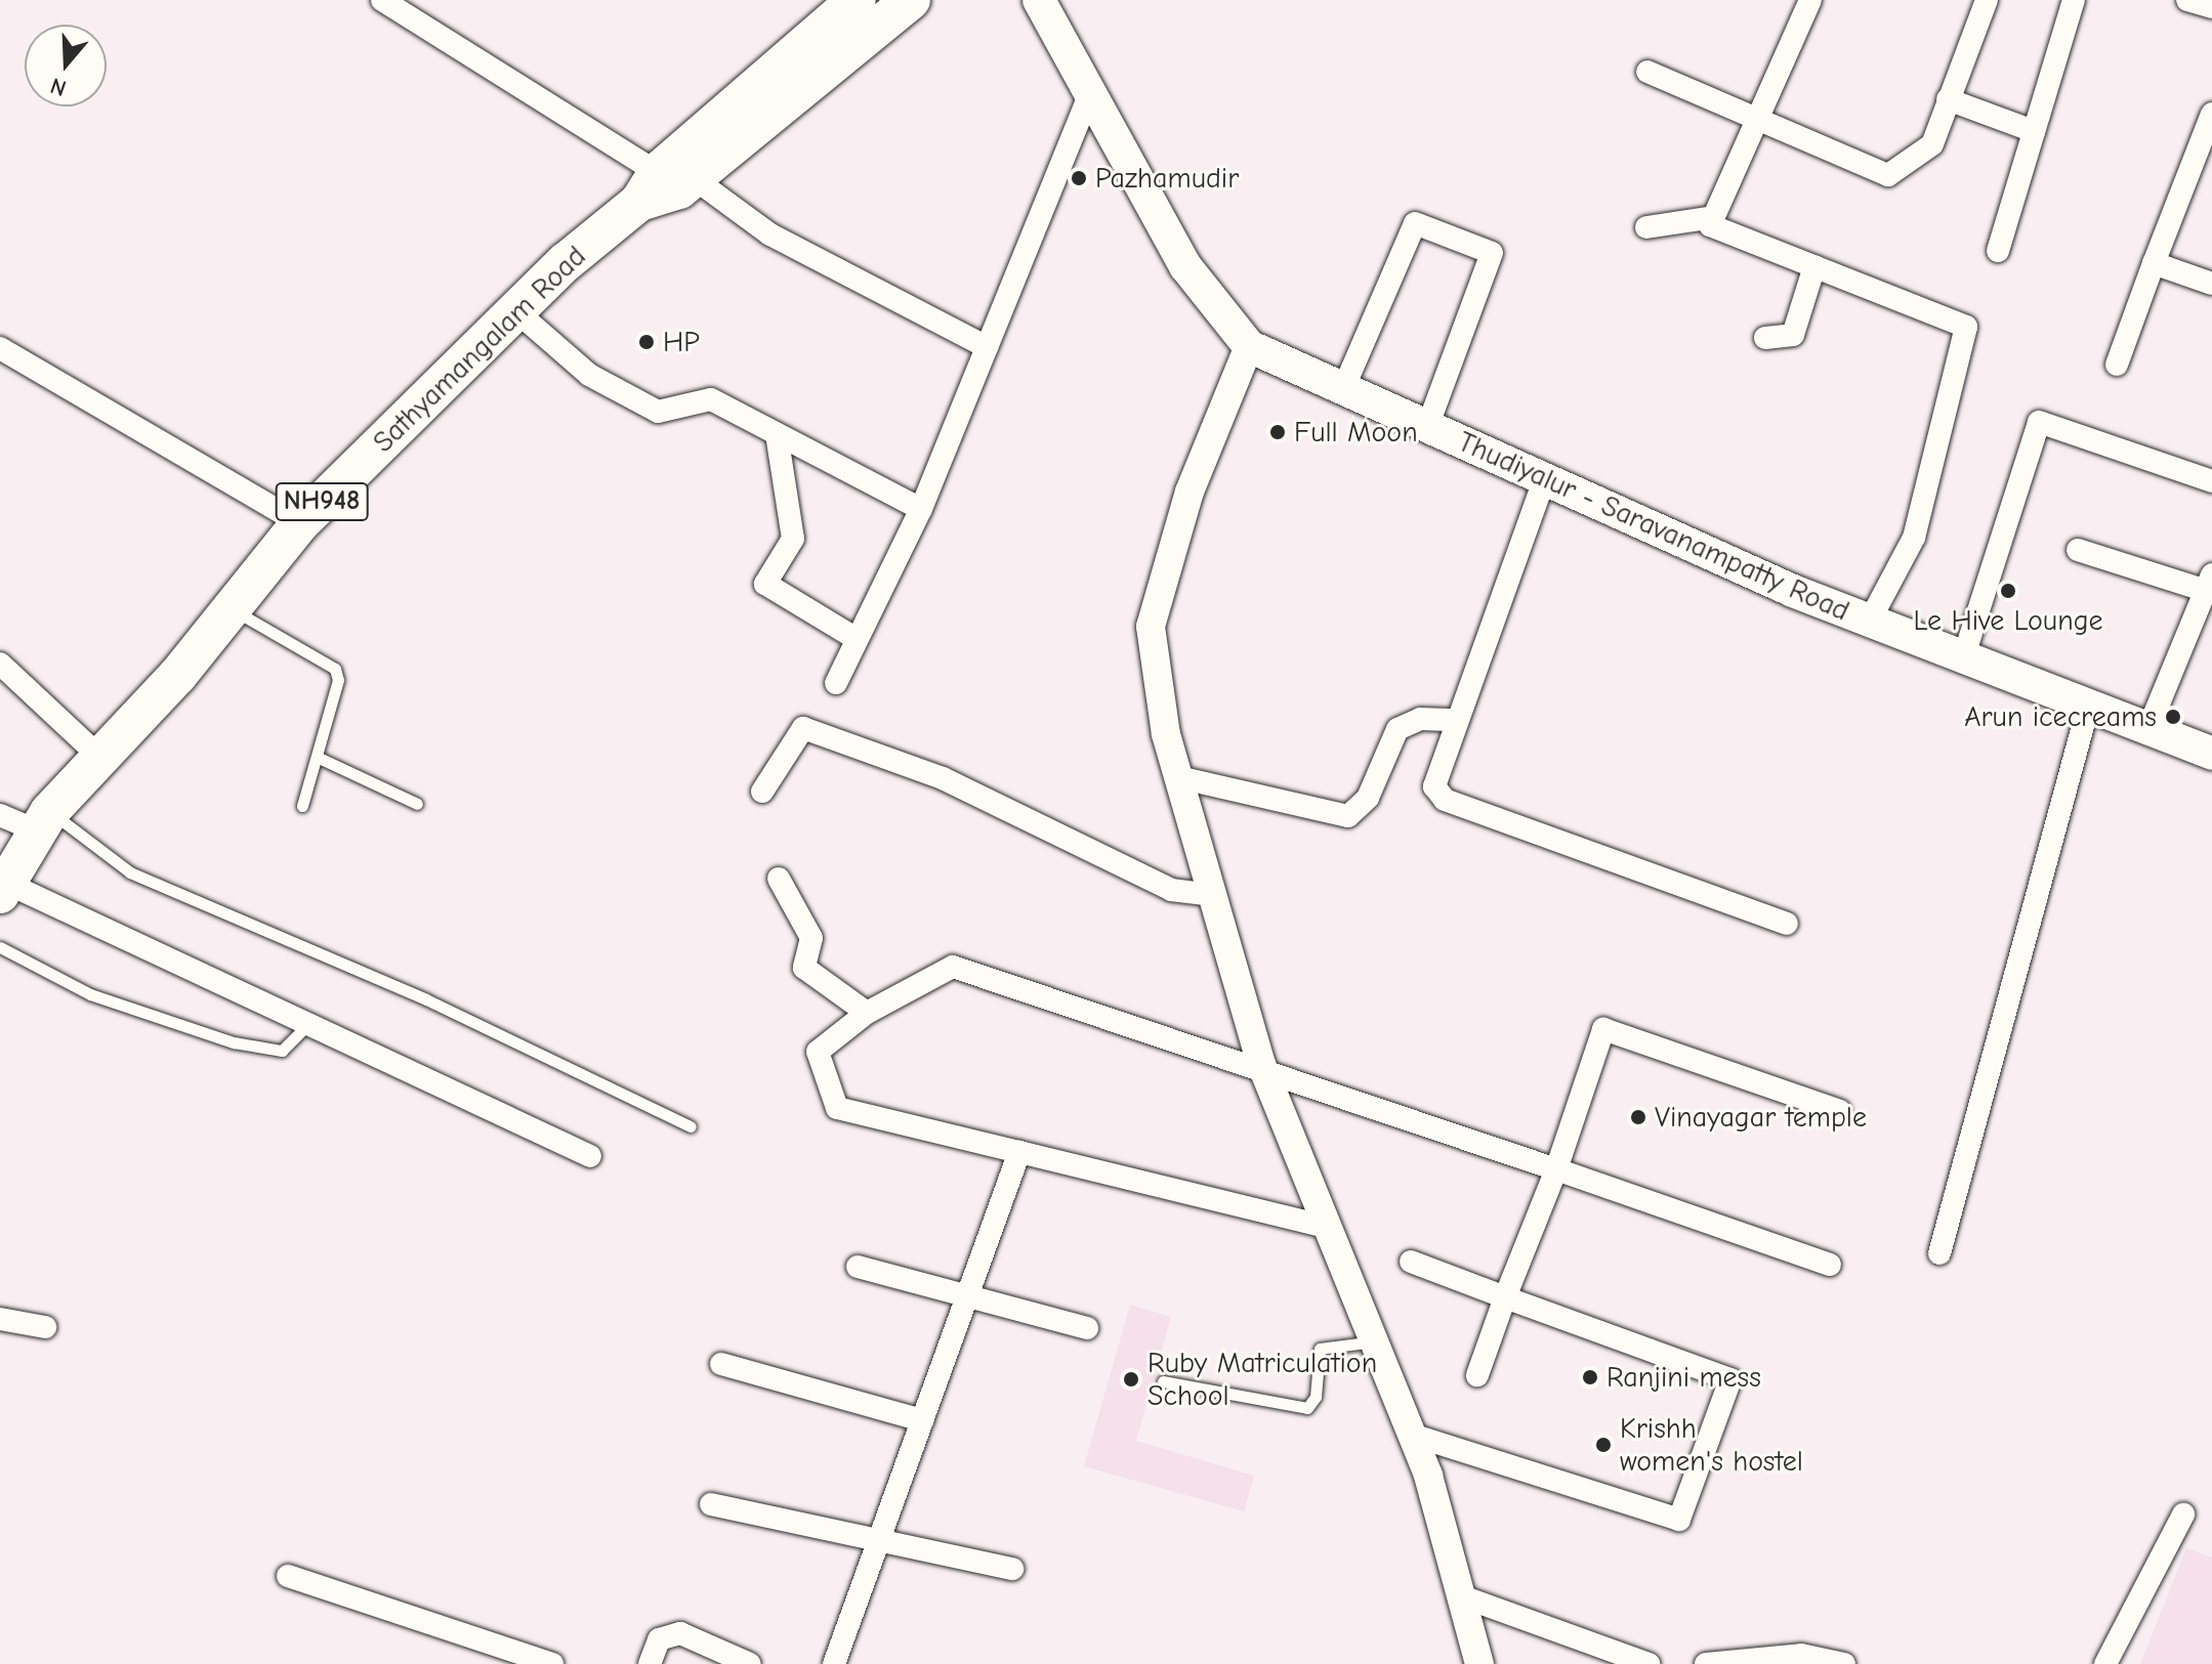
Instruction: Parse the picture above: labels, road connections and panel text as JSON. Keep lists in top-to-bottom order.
{
  "streets": {
    "highway": ["Sathyamangalam Road", "NH948"],
    "main road": ["Thudiyalur - Saravanampatty Road"]
  },
  "crossings": [
    ["Sathyamangalam Road", "NH948"]
  ],
  "places": [
    "Pazhamudir",
    "HP",
    "Full Moon",
    "Le Hive Lounge",
    "Arun icecreams",
    "Vinayagar temple",
    "Ranjini mess",
    "Ruby Matriculation School",
    "Krishh women's hostel"
  ],
  "north": "bottom"
}
